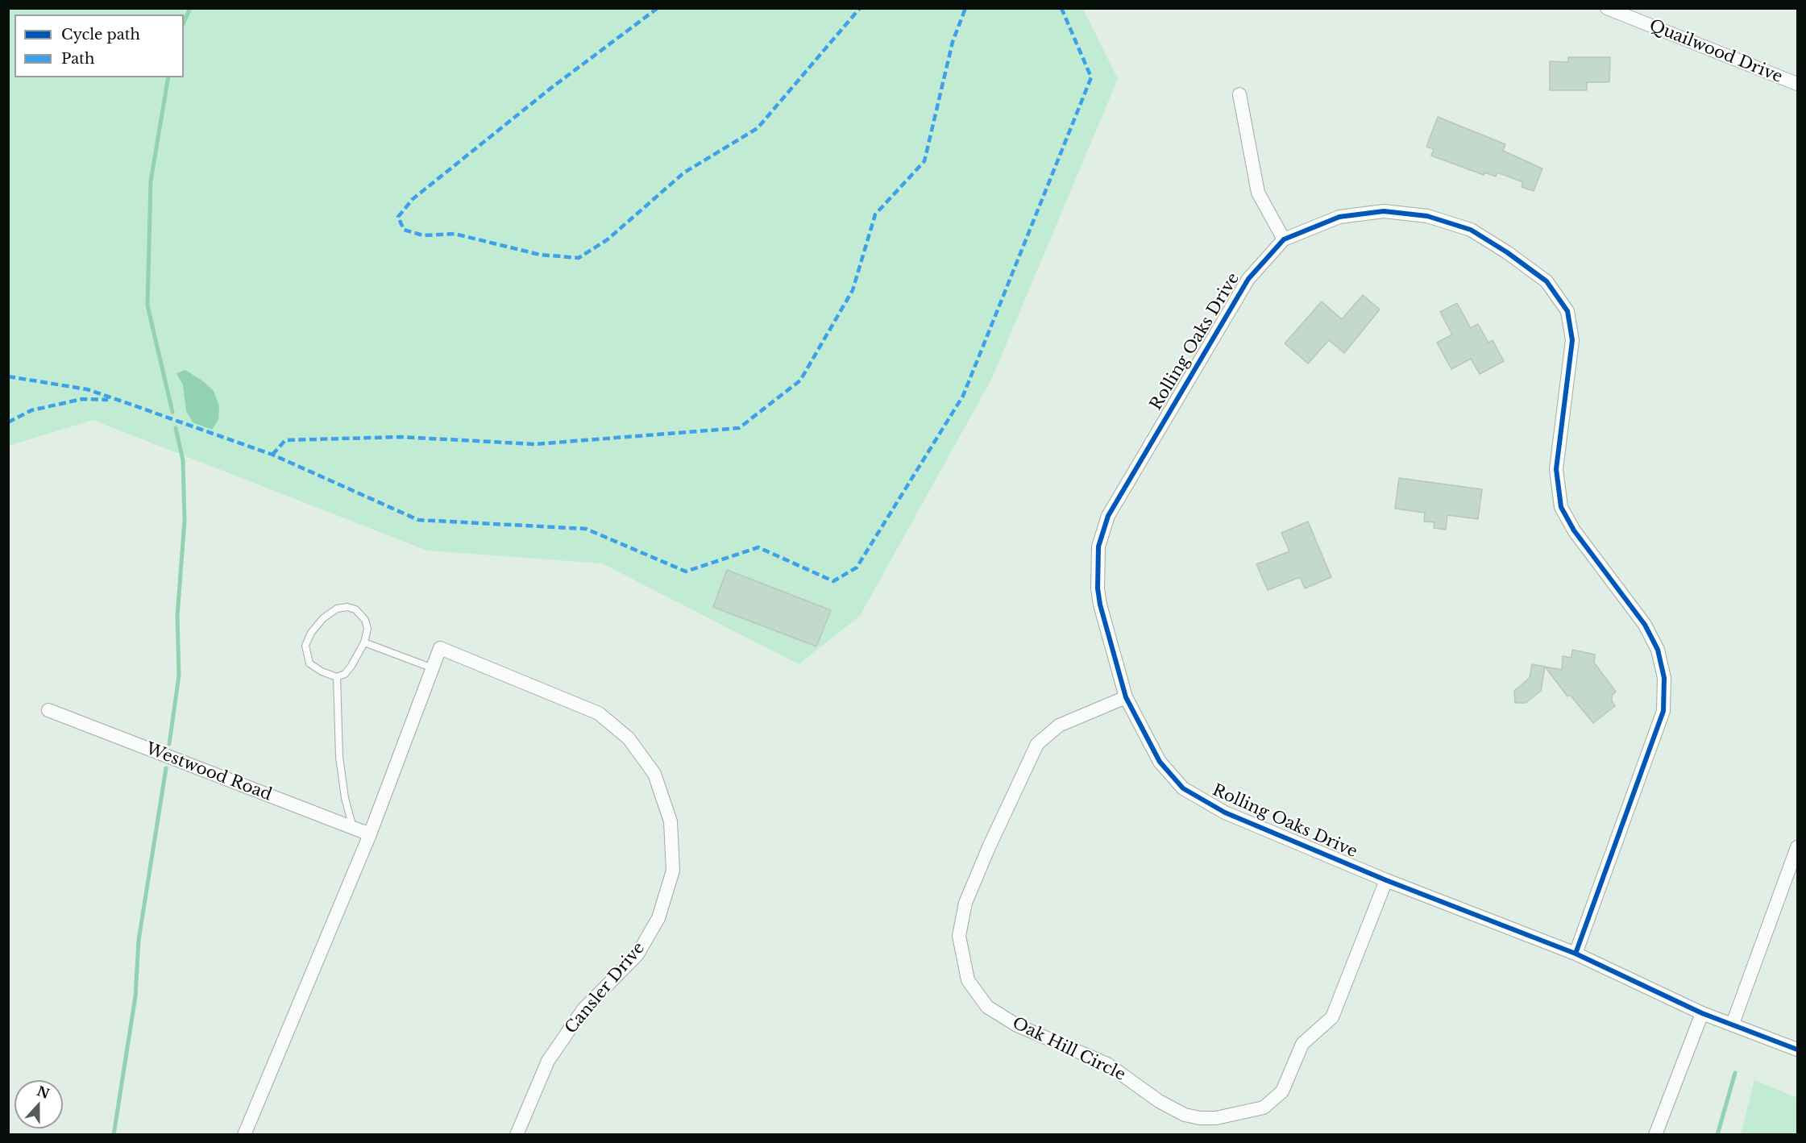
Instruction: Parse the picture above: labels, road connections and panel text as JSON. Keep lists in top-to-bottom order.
{
  "streets": {
    "street": [
      "Quailwood Drive",
      "Rolling Oaks Drive",
      "Westwood Road",
      "Cansler Drive",
      "Oak Hill Circle"
    ]
  },
  "crossings": [
    ["Rolling Oaks Drive", "Oak Hill Circle"]
  ],
  "legend": ["Cycle path", "Path"],
  "north": "top"
}
